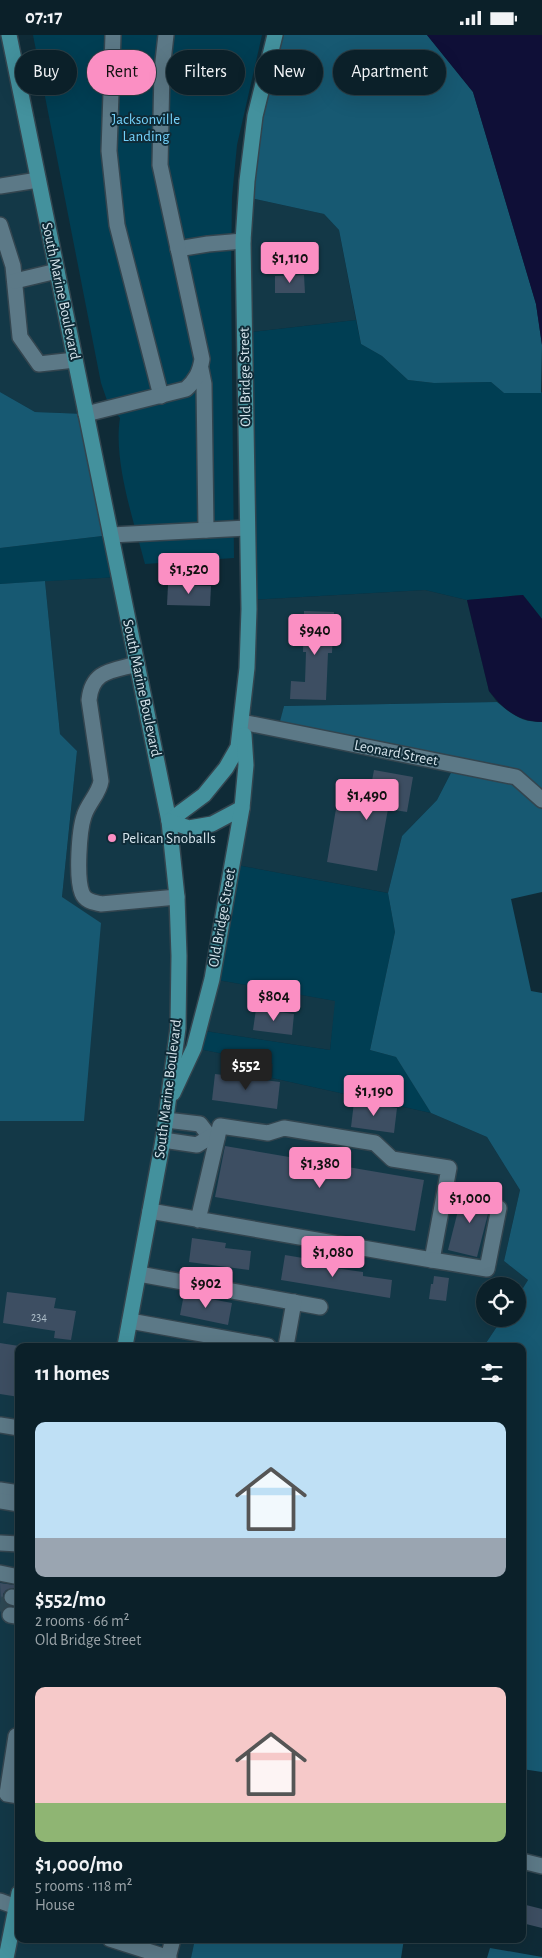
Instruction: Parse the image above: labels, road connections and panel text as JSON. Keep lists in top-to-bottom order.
{
  "streets": {
    "main road": ["South Marine Boulevard", "Old Bridge Street"],
    "street": ["Leonard Street"]
  },
  "crossings": [
    ["South Marine Boulevard", "Old Bridge Street"],
    ["Old Bridge Street", "Leonard Street"]
  ],
  "parks": ["Jacksonville Landing"],
  "places": ["Pelican Snoballs"],
  "house_numbers": ["234"],
  "page": {
    "status": "07:17",
    "chip": [
      "Buy",
      "Rent",
      "Filters",
      "New",
      "Apartment"
    ],
    "price": [
      "$1,110",
      "$1,520",
      "$940",
      "$1,490",
      "$804",
      "$552",
      "$1,190",
      "$1,380",
      "$1,000",
      "$1,080",
      "$902"
    ],
    "heading": "11 homes",
    "list": [
      {
        "name": "$552/mo",
        "note": "2 rooms · 66 m² · Old Bridge Street"
      },
      {
        "name": "$1,000/mo",
        "note": "5 rooms · 118 m² · House"
      }
    ]
  }
}
